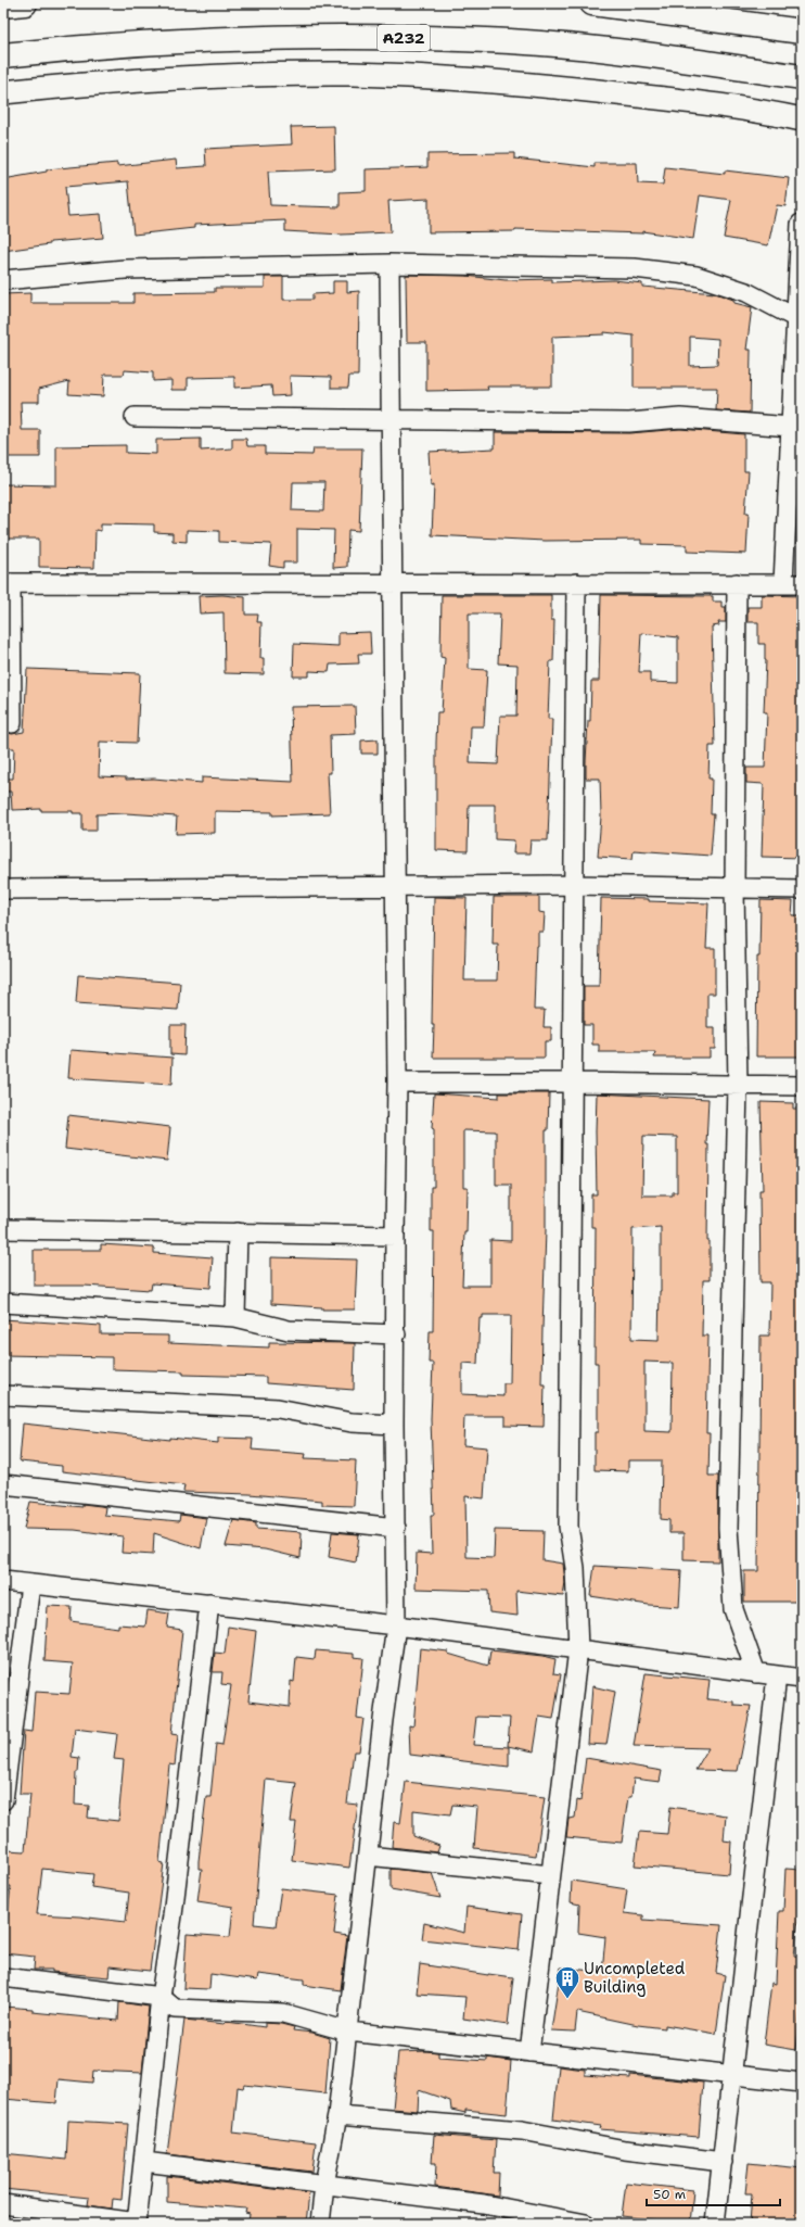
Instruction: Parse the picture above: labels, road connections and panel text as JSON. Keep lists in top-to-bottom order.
{
  "streets": {
    "highway": ["A232"]
  },
  "places": {
    "building": ["Uncompleted Building"]
  },
  "scale_bar": "50 m"
}
